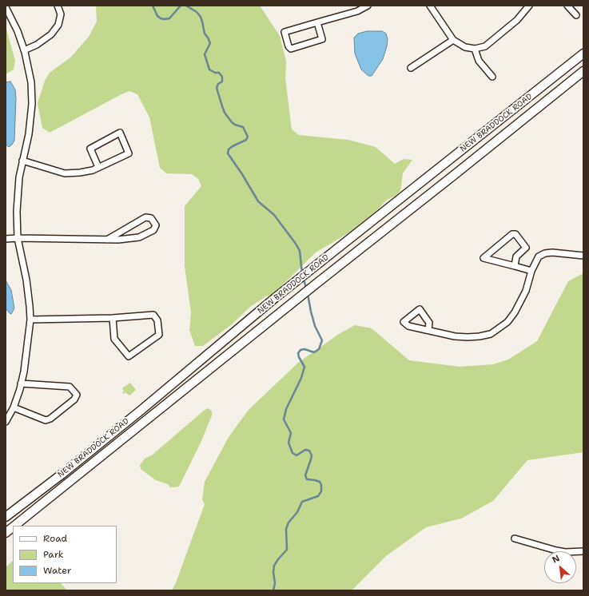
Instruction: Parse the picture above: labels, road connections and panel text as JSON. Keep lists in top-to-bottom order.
{
  "streets": {
    "main road": ["NEW BRADDOCK ROAD"]
  },
  "legend": ["Road", "Park", "Water"],
  "north": "top left"
}
